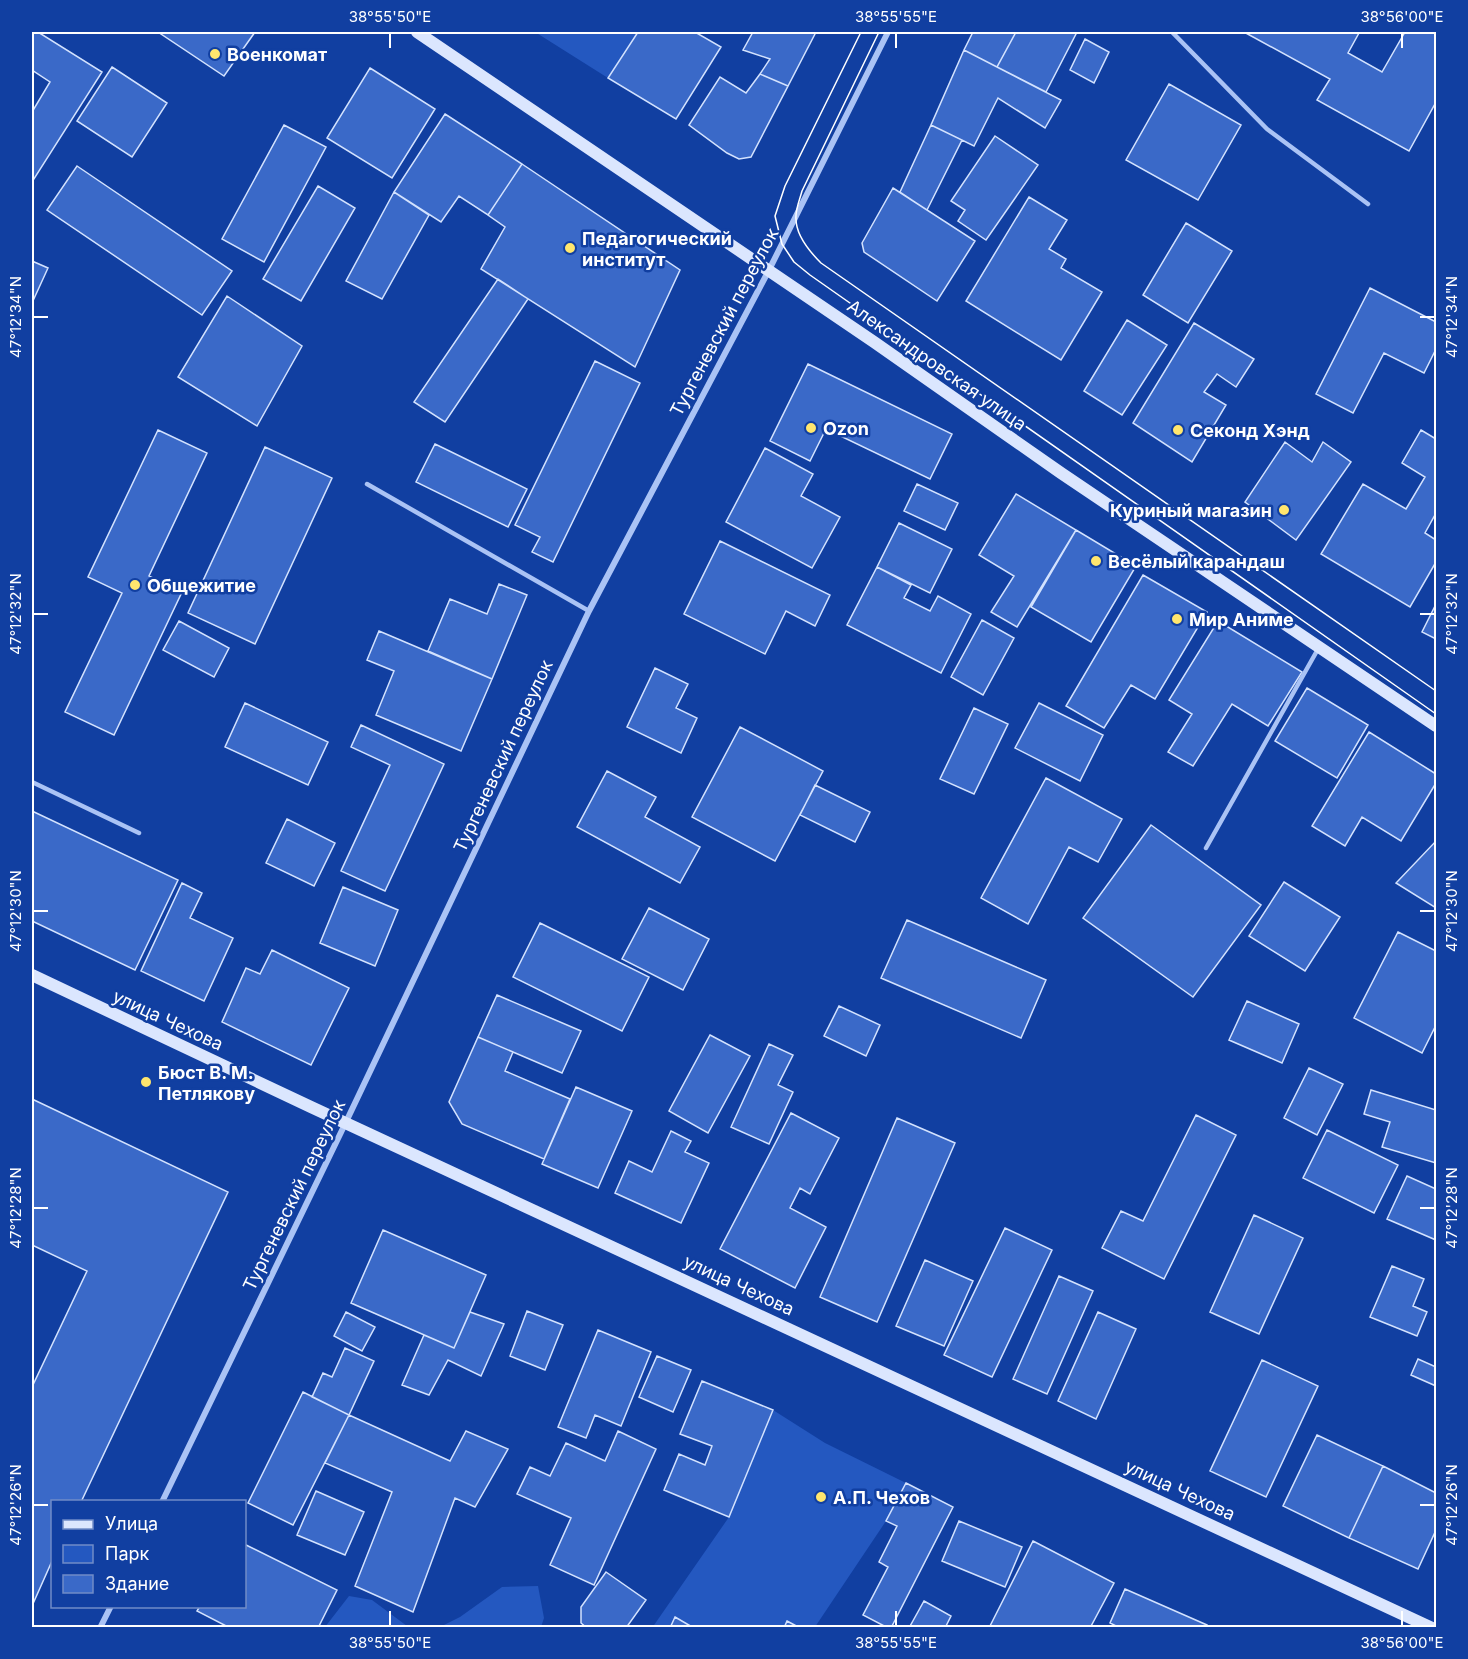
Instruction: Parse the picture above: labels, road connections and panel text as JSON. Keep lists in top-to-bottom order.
{
  "streets": {
    "main road": ["Александровская улица", "улица Чехова"],
    "street": ["Тургеневский переулок"]
  },
  "crossings": [
    ["Тургеневский переулок", "Александровская улица"],
    ["Тургеневский переулок", "улица Чехова"]
  ],
  "places": [
    "Военкомат",
    "Педагогический институт",
    "Ozon",
    "Секонд Хэнд",
    "Куриный магазин",
    "Весёлый карандаш",
    "Общежитие",
    "Мир Аниме",
    "Бюст В. М. Петлякову",
    "А.П. Чехов"
  ],
  "legend": ["Улица", "Парк", "Здание"],
  "coordinates": [
    "38°55'50\"E",
    "38°55'55\"E",
    "38°56'00\"E",
    "47°12'34\"N",
    "47°12'32\"N",
    "47°12'30\"N",
    "47°12'28\"N",
    "47°12'26\"N"
  ]
}
